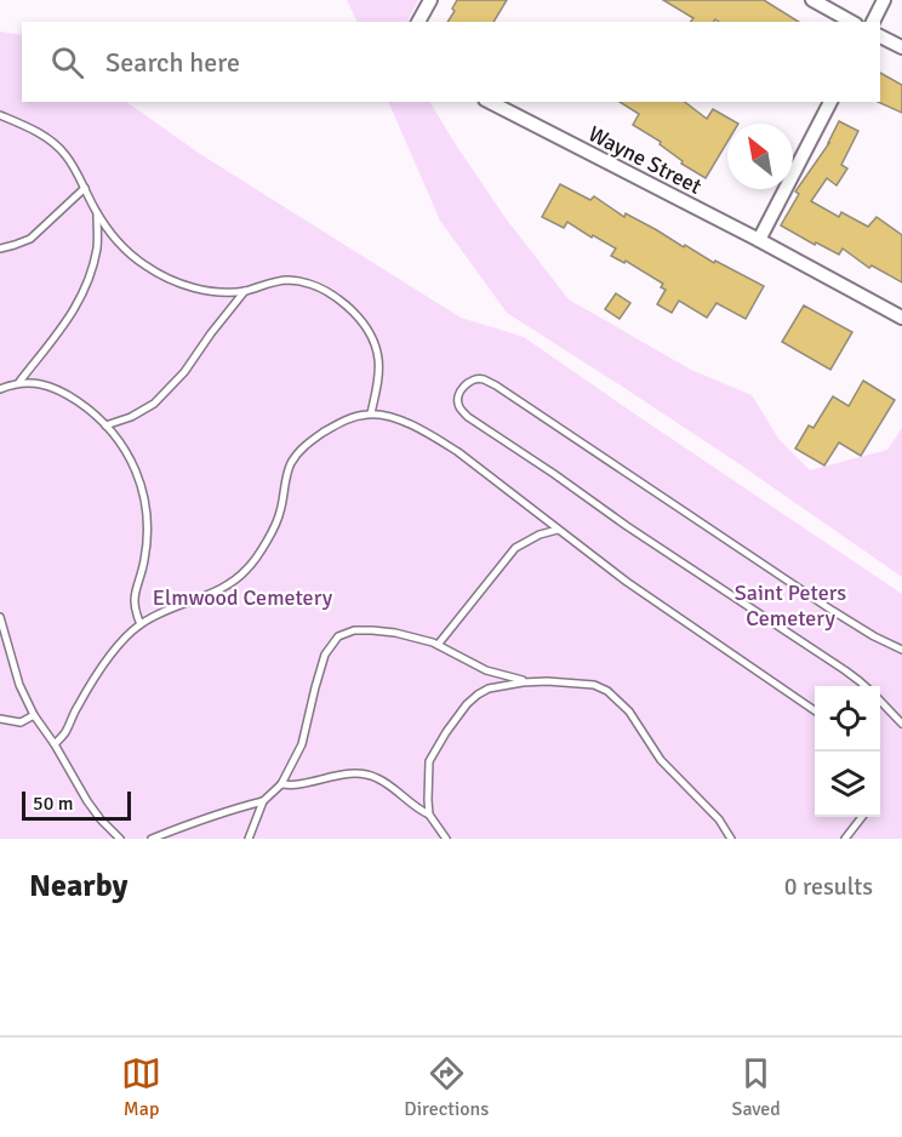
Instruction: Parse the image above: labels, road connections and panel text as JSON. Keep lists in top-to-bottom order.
{
  "streets": {
    "street": ["Wayne Street"]
  },
  "parks": ["Saint Peters Cemetery", "Elmwood Cemetery"],
  "scale_bar": "50 m",
  "north": "top left",
  "page": {
    "search": "Search here",
    "scale": "50 m",
    "heading": ["Nearby", "0 results"],
    "nav": ["Map", "Directions", "Saved"]
  }
}
